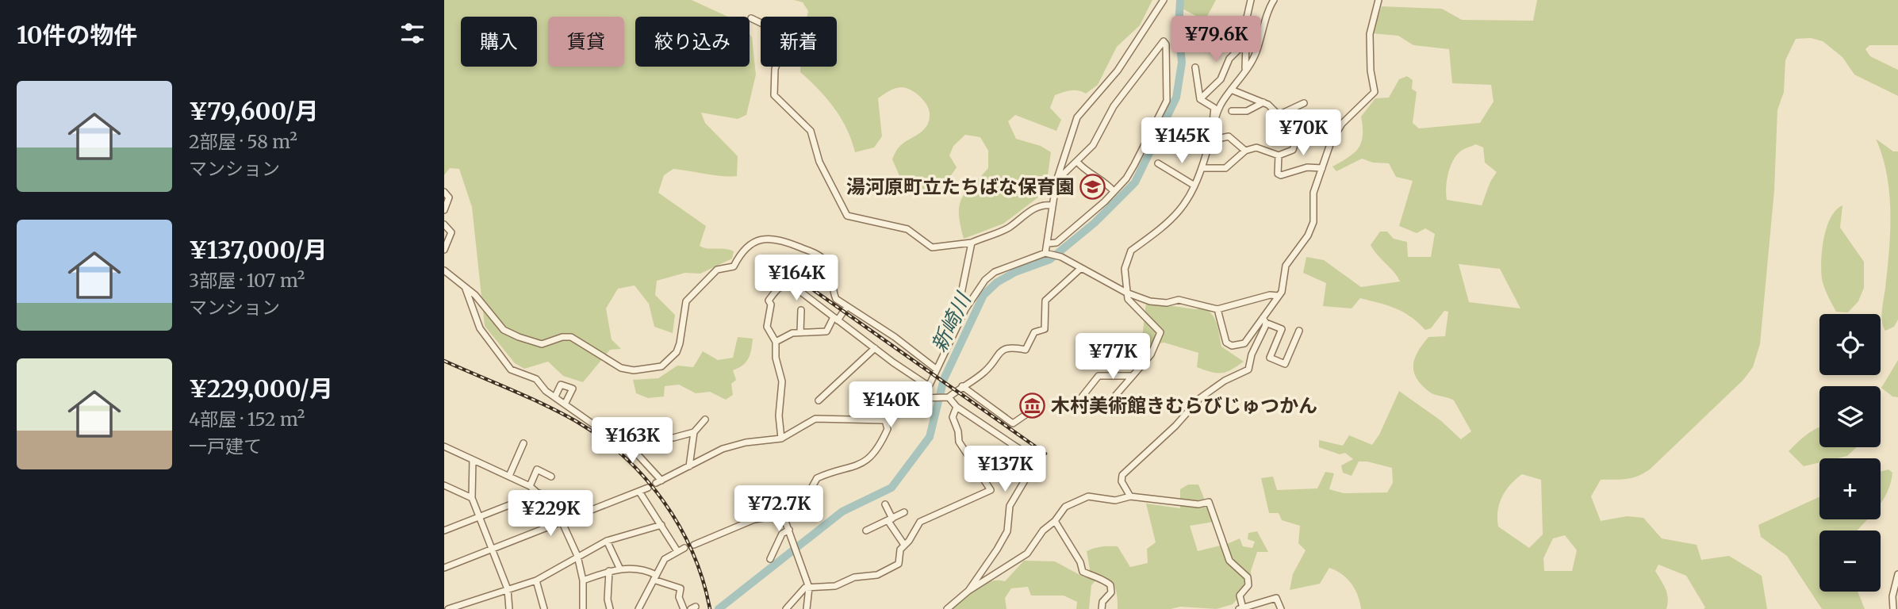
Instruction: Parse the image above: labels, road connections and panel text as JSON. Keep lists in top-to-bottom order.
{
  "water": ["新崎川"],
  "places": {
    "school or university": ["湯河原町立たちばな保育園"],
    "museum": ["木村美術館きむらびじゅつかん"]
  },
  "page": {
    "heading": "10件の物件",
    "price": [
      "¥79.6K",
      "¥70K",
      "¥145K",
      "¥164K",
      "¥77K",
      "¥140K",
      "¥163K",
      "¥137K",
      "¥72.7K",
      "¥229K"
    ],
    "chip": [
      "購入",
      "賃貸",
      "絞り込み",
      "新着"
    ],
    "list": [
      {
        "name": "¥79,600/月",
        "note": "2部屋 · 58 m² · マンション"
      },
      {
        "name": "¥137,000/月",
        "note": "3部屋 · 107 m² · マンション"
      },
      {
        "name": "¥229,000/月",
        "note": "4部屋 · 152 m² · 一戸建て"
      }
    ],
    "map_buttons": ["+", "−"]
  }
}
